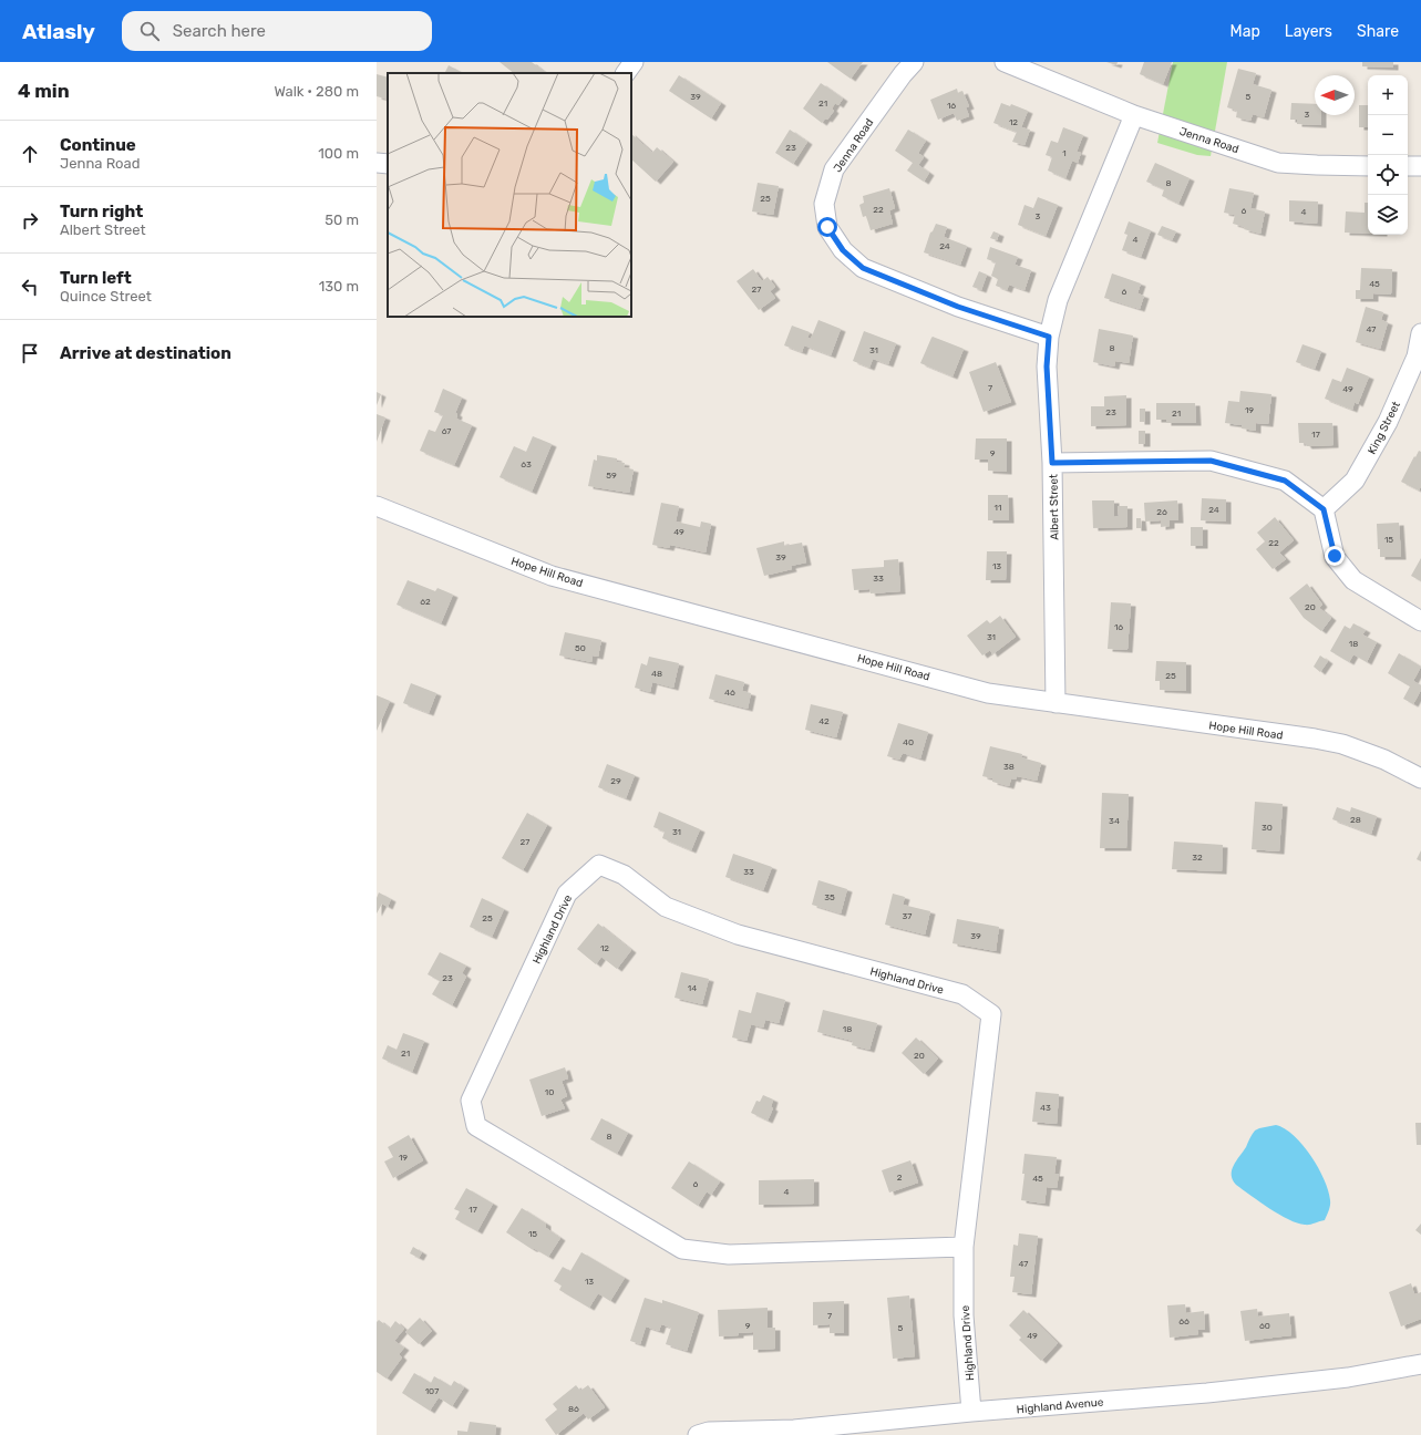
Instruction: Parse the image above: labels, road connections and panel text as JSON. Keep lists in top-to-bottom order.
{
  "streets": {
    "street": [
      "Jenna Road",
      "King Street",
      "Albert Street",
      "Hope Hill Road",
      "Highland Drive",
      "Highland Avenue"
    ]
  },
  "crossings": [
    ["Jenna Road", "Albert Street"],
    ["Albert Street", "Hope Hill Road"],
    ["Highland Drive", "Highland Avenue"]
  ],
  "house_numbers": [
    "39",
    "5",
    "21",
    "16",
    "3",
    "12",
    "23",
    "1",
    "8",
    "25",
    "22",
    "6",
    "4",
    "3",
    "4",
    "24",
    "45",
    "27",
    "6",
    "47",
    "8",
    "31",
    "7",
    "49",
    "19",
    "23",
    "21",
    "67",
    "17",
    "9",
    "63",
    "59",
    "11",
    "24",
    "26",
    "49",
    "15",
    "22",
    "39",
    "13",
    "33",
    "62",
    "20",
    "16",
    "31",
    "18",
    "50",
    "48",
    "25",
    "46",
    "42",
    "40",
    "38",
    "29",
    "28",
    "34",
    "30",
    "31",
    "27",
    "32",
    "33",
    "35",
    "37",
    "25",
    "39",
    "12",
    "23",
    "14",
    "18",
    "21",
    "20",
    "10",
    "43",
    "8",
    "19",
    "2",
    "45",
    "6",
    "4",
    "17",
    "15",
    "47",
    "13",
    "7",
    "66",
    "9",
    "60",
    "5",
    "49",
    "107",
    "86"
  ],
  "north": "left",
  "page": {
    "header": "Atlasly",
    "search": "Search here",
    "nav": ["Map", "Layers", "Share"],
    "heading": ["4 min", "Walk · 280 m"],
    "map_buttons": ["+", "−"],
    "list": [
      ["Continue", "Jenna Road", "100 m"],
      ["Turn right", "Albert Street", "50 m"],
      ["Turn left", "Quince Street", "130 m"],
      "Arrive at destination"
    ]
  }
}
